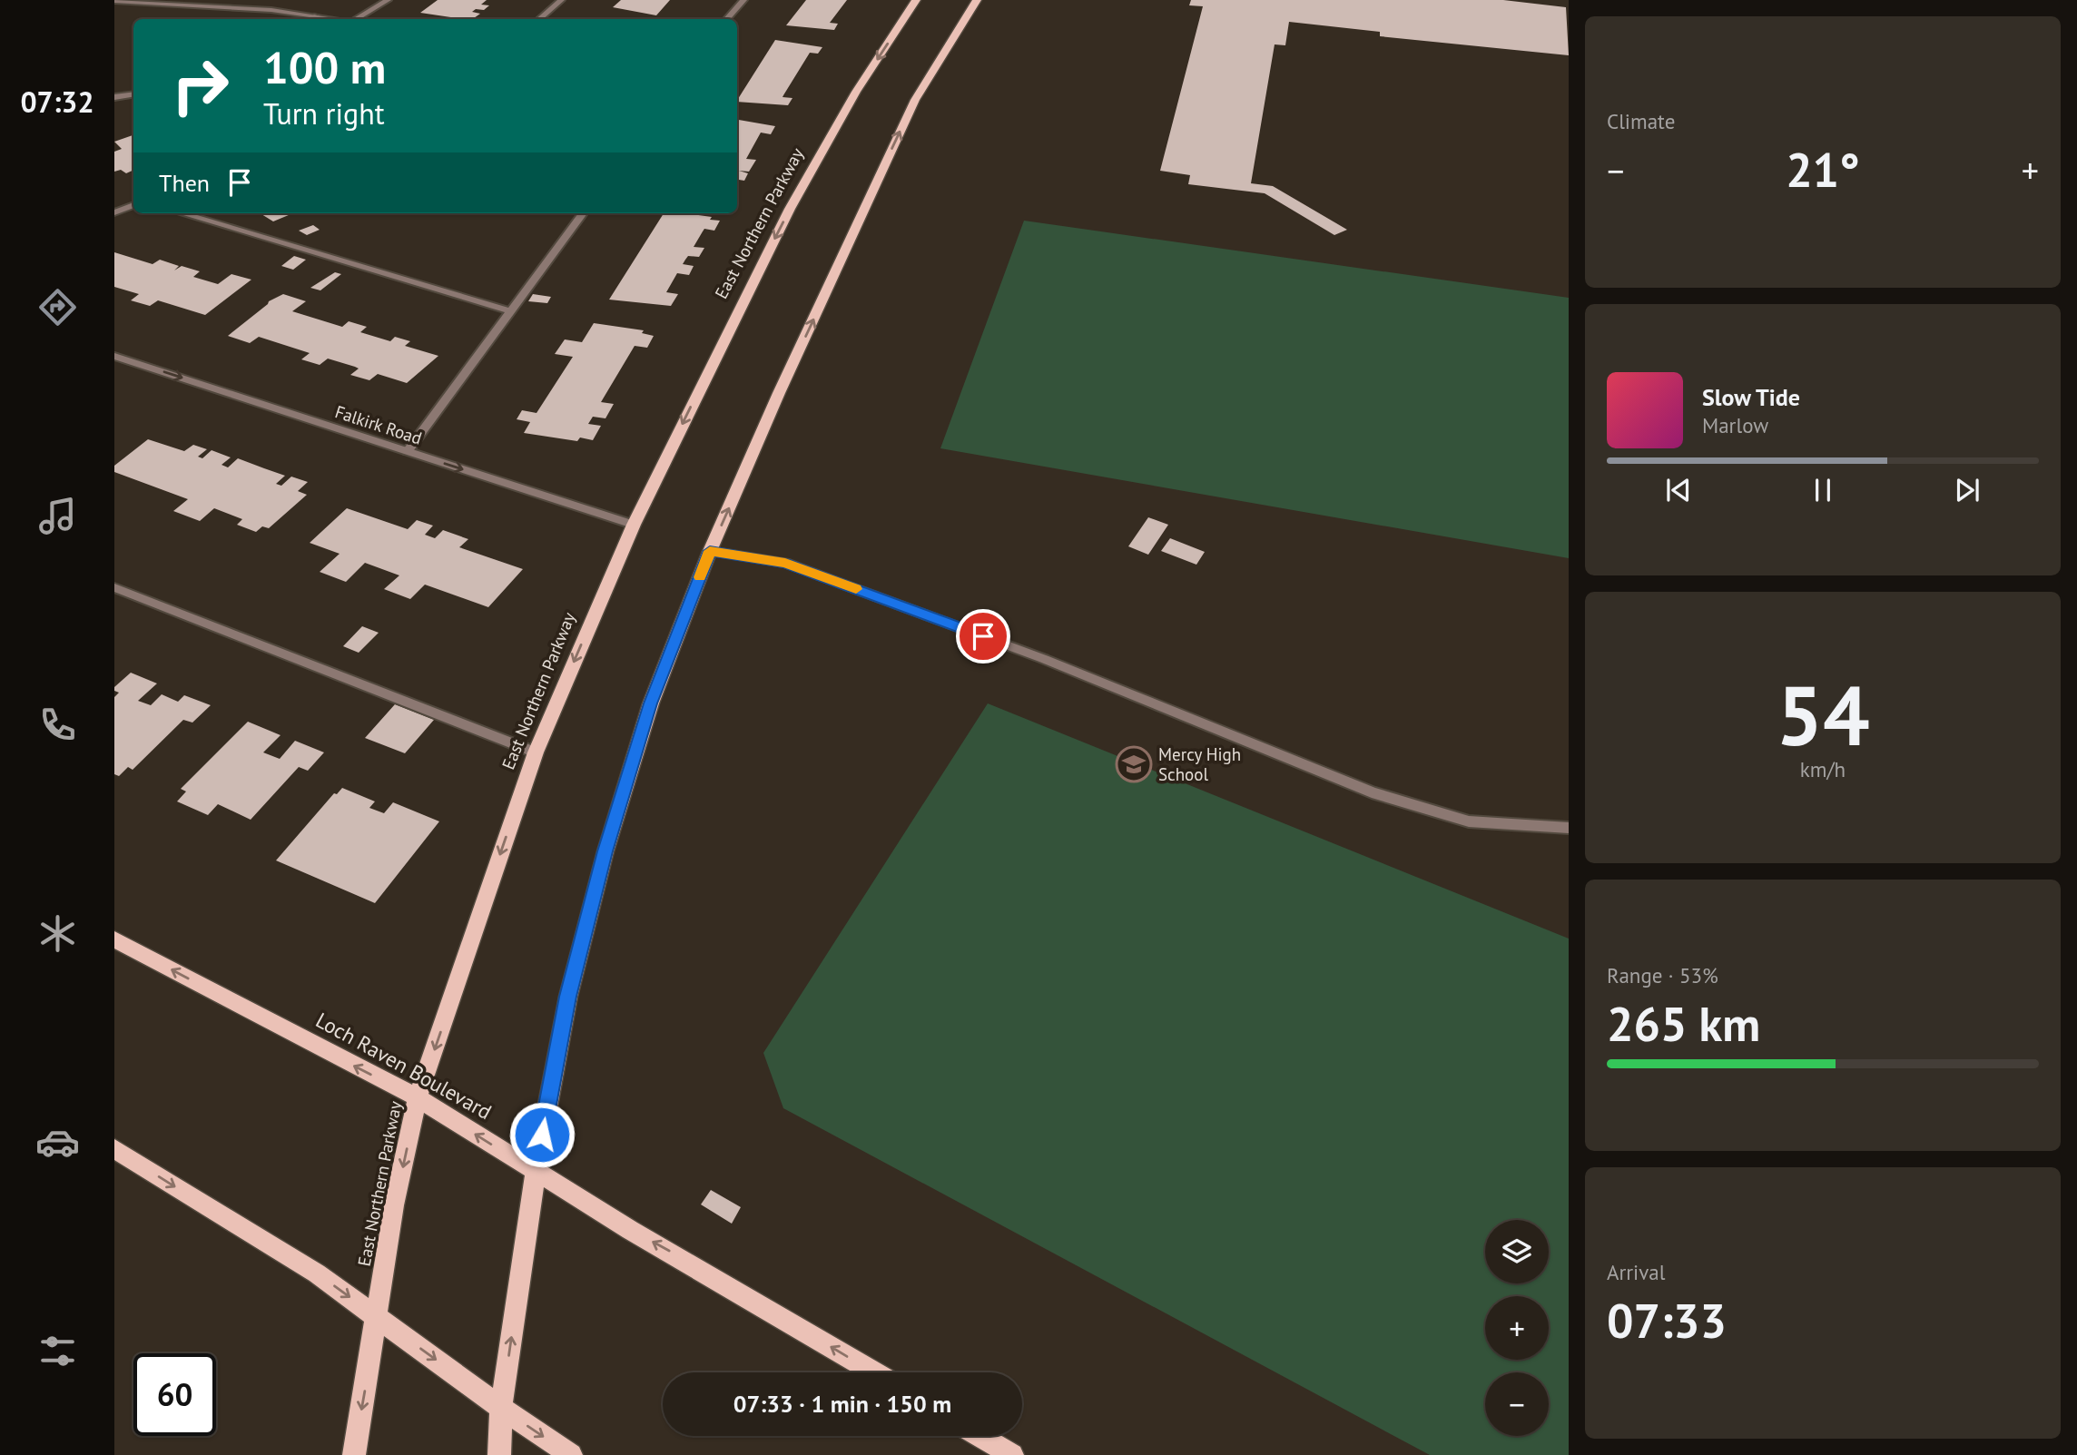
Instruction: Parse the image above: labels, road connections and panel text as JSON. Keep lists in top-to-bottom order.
{
  "streets": {
    "main road": ["East Northern Parkway", "Loch Raven Boulevard"],
    "street": ["Falkirk Road"]
  },
  "crossings": [
    ["East Northern Parkway", "Falkirk Road"],
    ["East Northern Parkway", "Loch Raven Boulevard"]
  ],
  "one_way": ["Falkirk Road", "Loch Raven Boulevard"],
  "places": {
    "school or university": ["Mercy High School"]
  },
  "page": {
    "tabs": "07:32",
    "tile": [
      "Climate",
      ["54", "km/h"],
      ["Range · 53%", "265 km"],
      ["Arrival", "07:33"]
    ],
    "turn": ["100 m", "Turn right"],
    "heat": ["−", "21°", "+"],
    "then": "Then",
    "song": ["Slow Tide", "Marlow"],
    "map_buttons": ["+", "−"],
    "limit": "60",
    "trip": "07:33 · 1 min · 150 m"
  }
}
